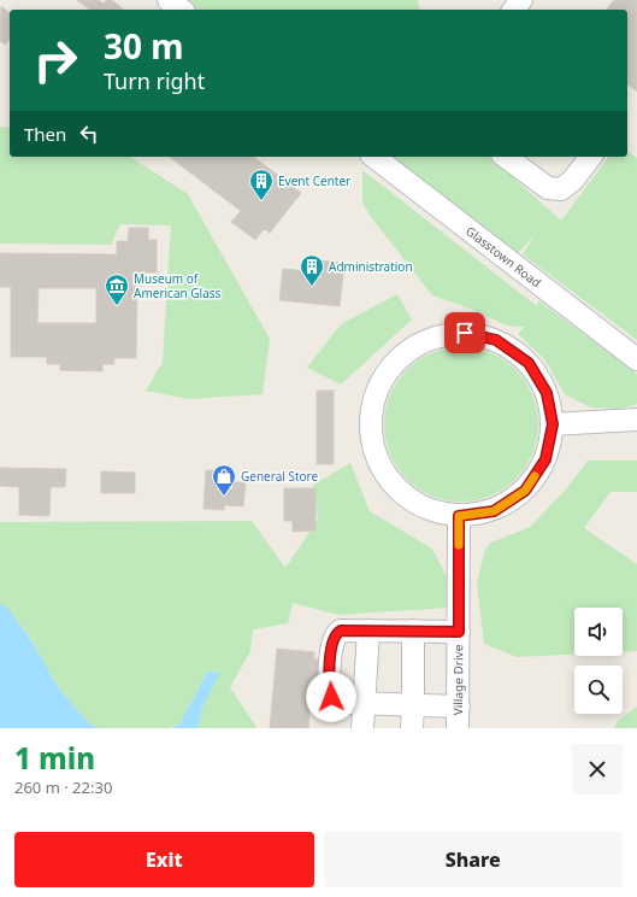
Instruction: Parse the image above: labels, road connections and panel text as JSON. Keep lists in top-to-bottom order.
{
  "streets": {
    "street": ["Glasstown Road", "Village Drive"]
  },
  "places": {
    "building": ["Event Center", "Administration"],
    "museum": ["Museum of American Glass"],
    "shop": ["General Store"]
  },
  "page": {
    "turn": ["30 m", "Turn right"],
    "then": "Then",
    "heading": ["1 min", "260 m · 22:30"],
    "buttons": ["Exit", "Share"]
  }
}
